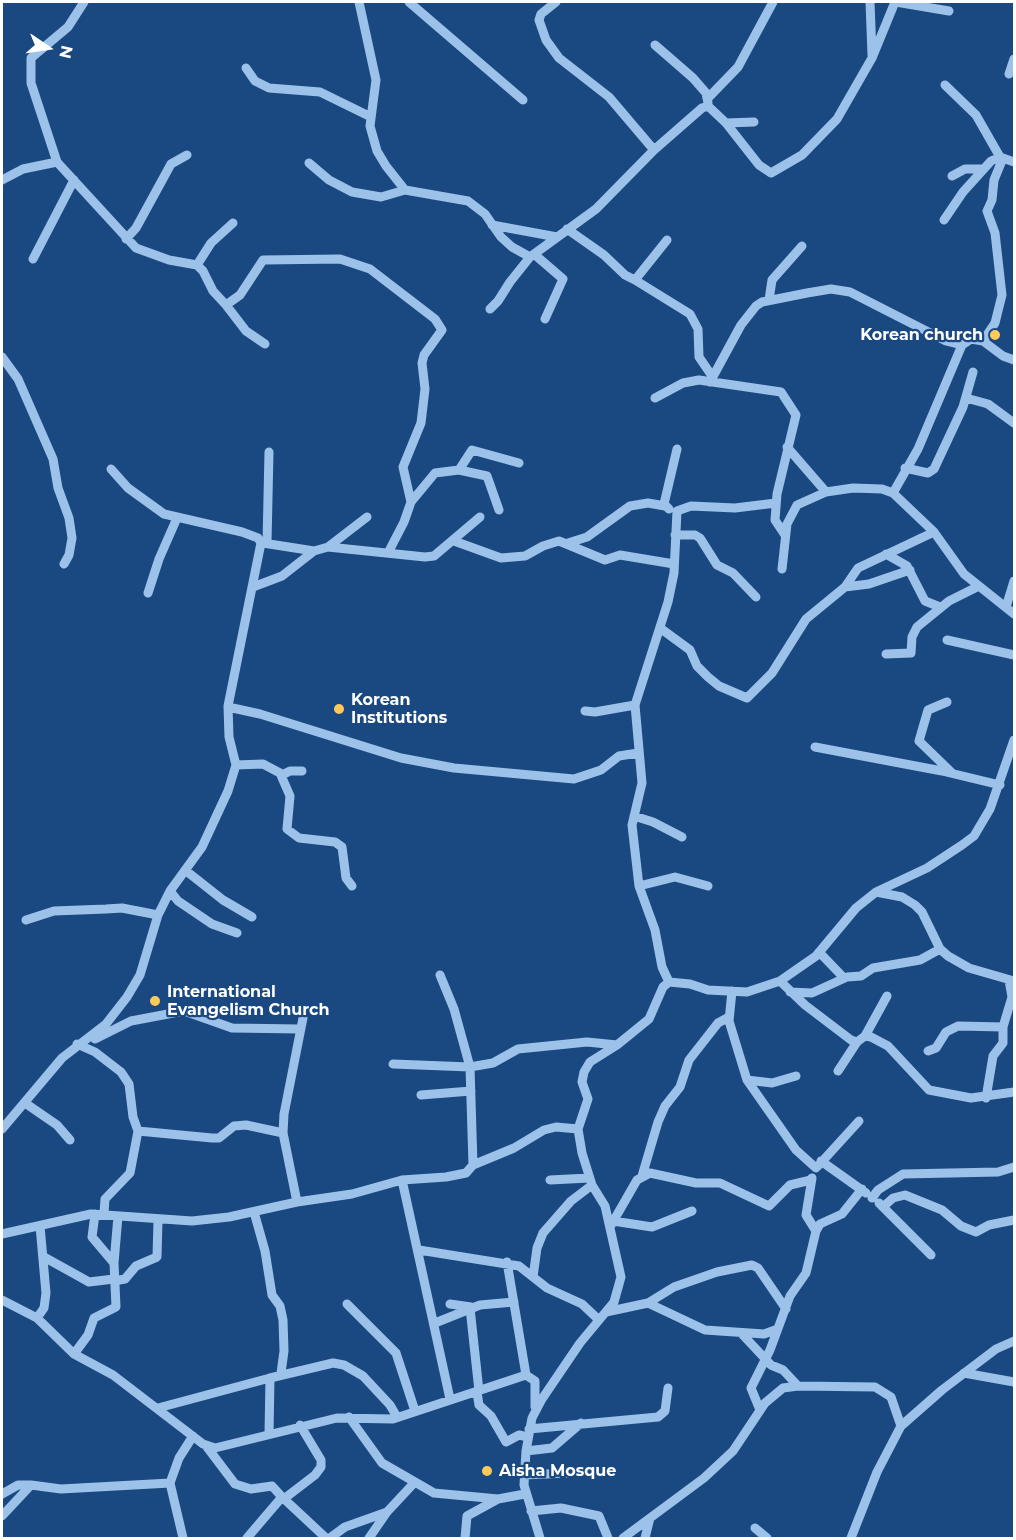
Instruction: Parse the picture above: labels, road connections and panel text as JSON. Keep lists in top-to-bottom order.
{
  "places": [
    "Korean church",
    "Korean Institutions",
    "International Evangelism Church",
    "Aisha Mosque"
  ],
  "north": "right"
}
